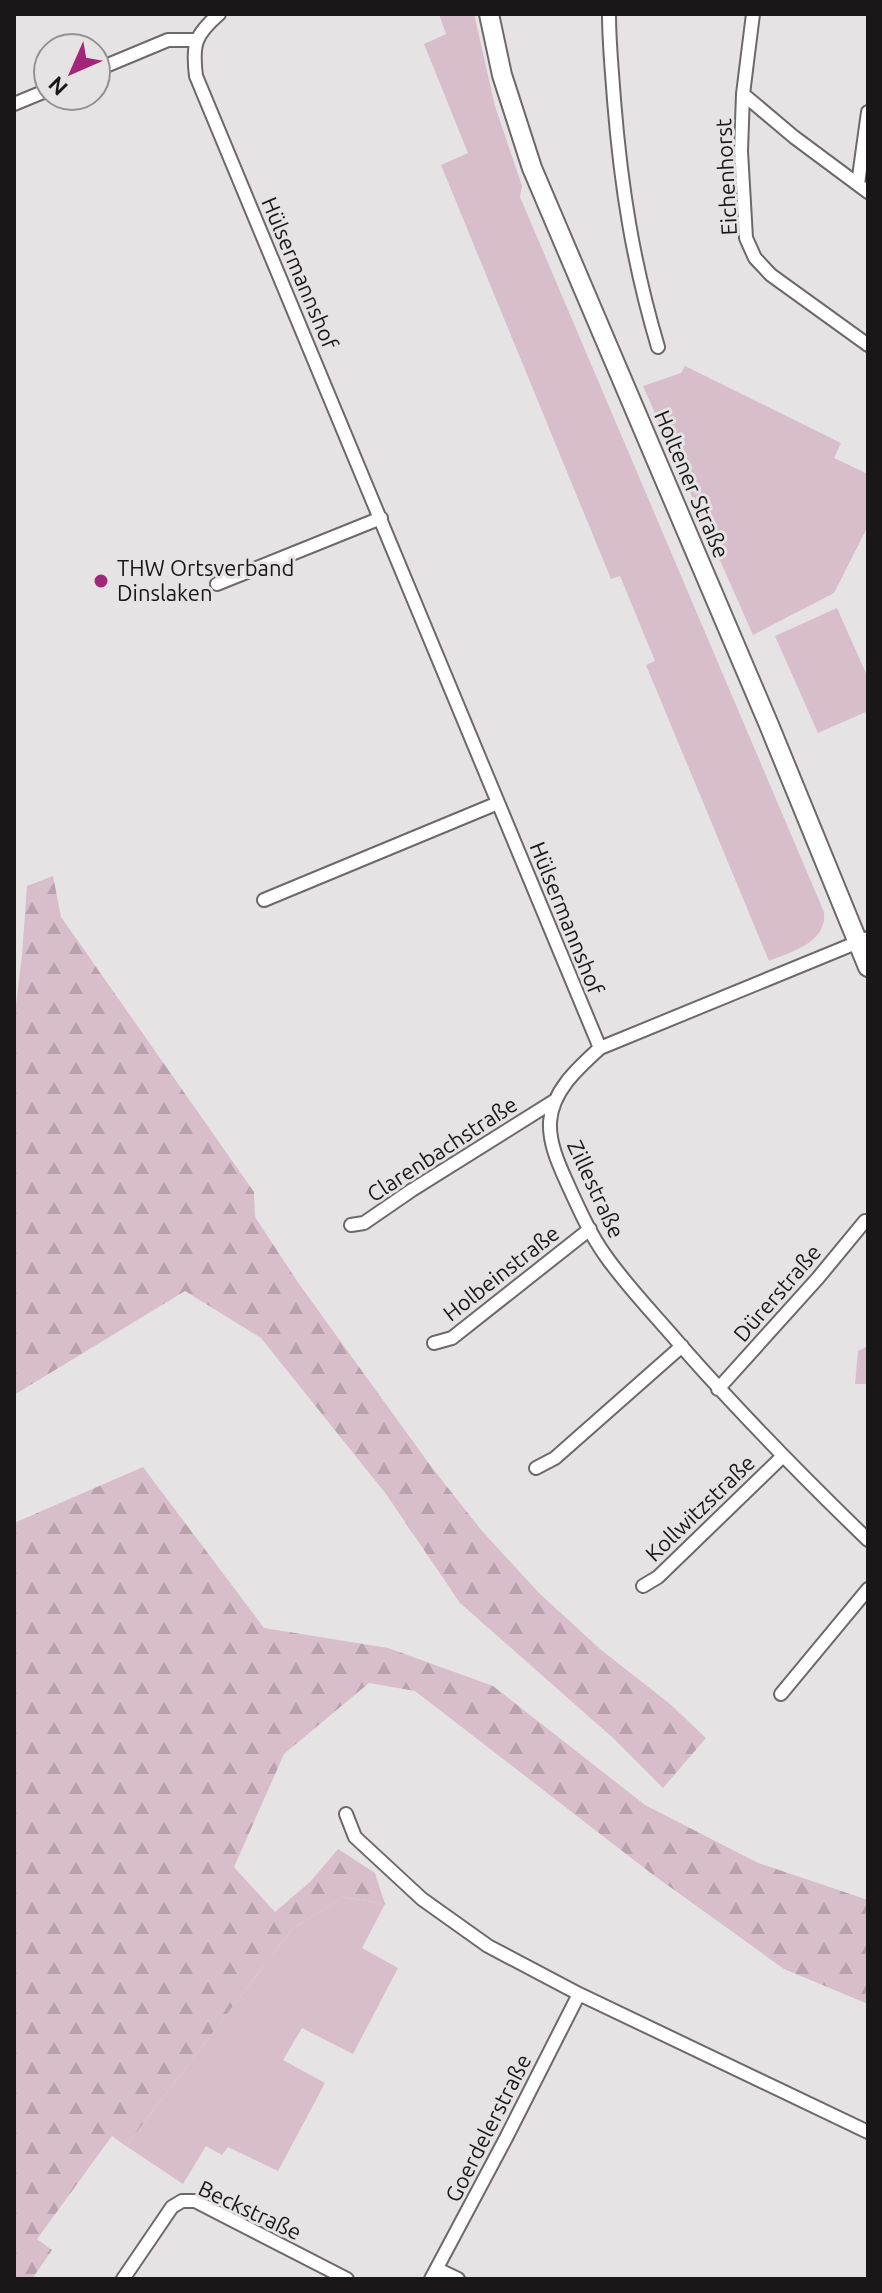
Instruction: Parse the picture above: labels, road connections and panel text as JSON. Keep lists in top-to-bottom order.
{
  "streets": {
    "street": [
      "Eichenhorst",
      "Hülsermannshof",
      "Holtener Straße",
      "Clarenbachstraße",
      "Zillestraße",
      "Holbeinstraße",
      "Dürerstraße",
      "Kollwitzstraße",
      "Goerdelerstraße",
      "Beckstraße"
    ]
  },
  "crossings": [
    ["Clarenbachstraße", "Zillestraße"],
    ["Zillestraße", "Holbeinstraße"],
    ["Zillestraße", "Dürerstraße"],
    ["Zillestraße", "Kollwitzstraße"]
  ],
  "places": ["THW Ortsverband Dinslaken"],
  "north": "bottom left"
}
